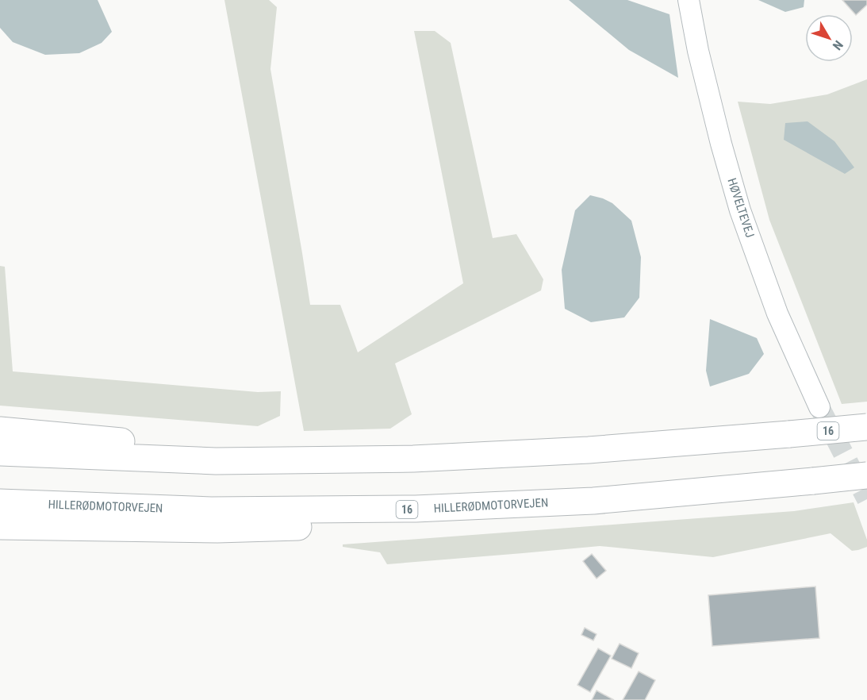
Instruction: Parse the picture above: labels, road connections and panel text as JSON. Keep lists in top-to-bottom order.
{
  "streets": {
    "highway": ["16", "HILLERØDMOTORVEJEN"],
    "street": ["HØVELTEVEJ"]
  },
  "north": "bottom right"
}
